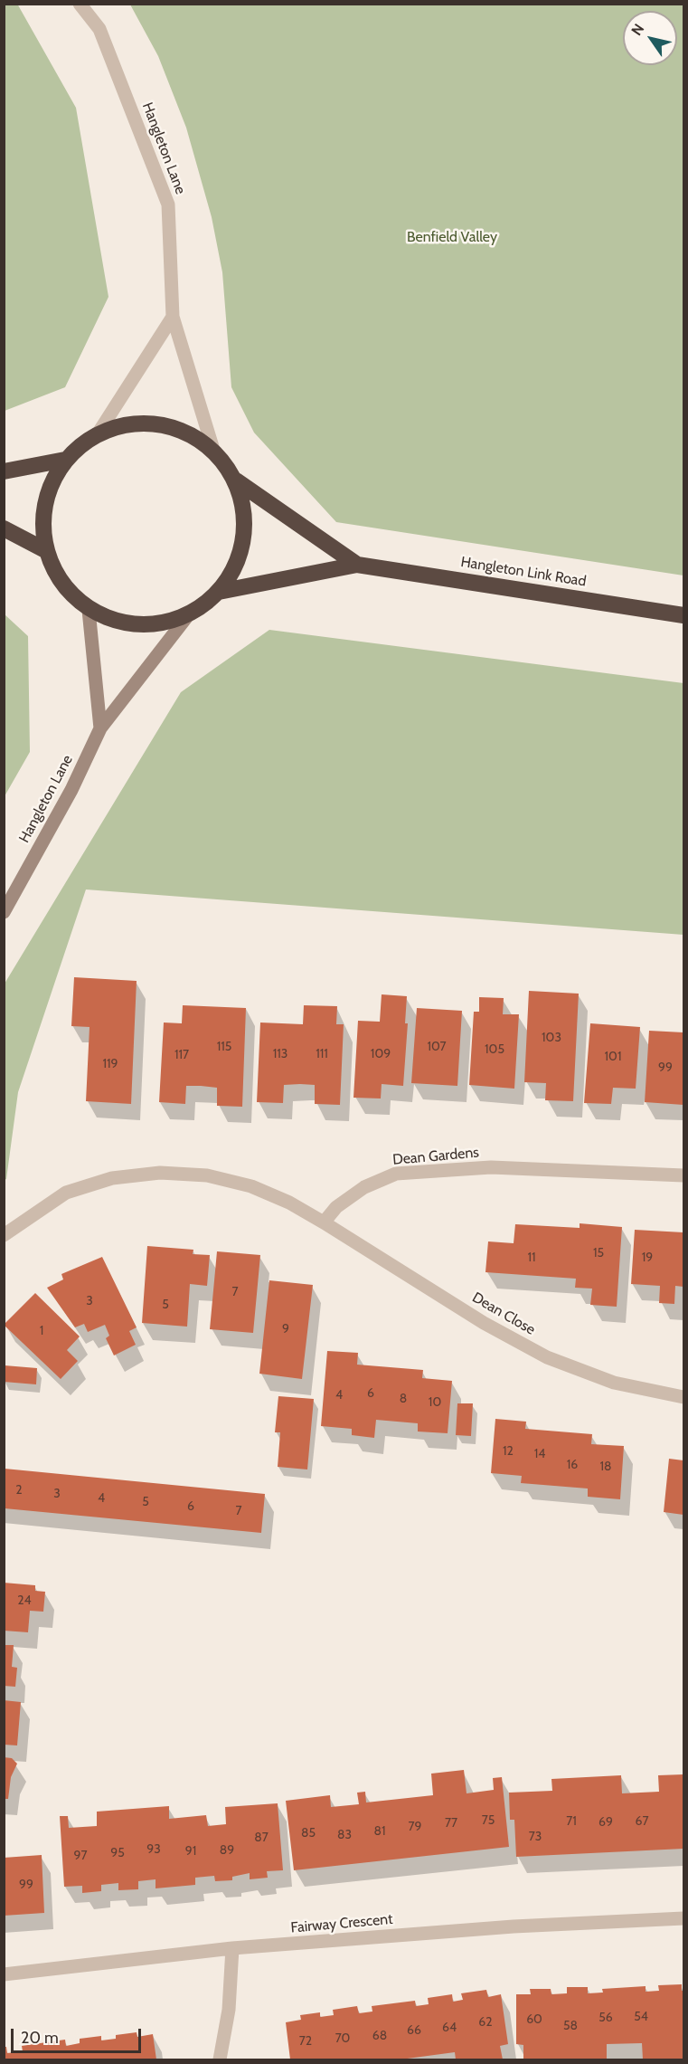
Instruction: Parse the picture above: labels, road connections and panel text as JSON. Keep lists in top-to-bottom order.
{
  "streets": {
    "highway": ["Hangleton Link Road"],
    "street": [
      "Hangleton Lane",
      "Dean Gardens",
      "Dean Close",
      "Fairway Crescent"
    ]
  },
  "crossings": [
    ["Dean Gardens", "Dean Close"]
  ],
  "parks": ["Benfield Valley"],
  "house_numbers": [
    "103",
    "115",
    "107",
    "105",
    "113",
    "111",
    "109",
    "117",
    "101",
    "119",
    "99",
    "15",
    "11",
    "19",
    "7",
    "3",
    "5",
    "9",
    "1",
    "6",
    "4",
    "8",
    "10",
    "12",
    "14",
    "16",
    "18",
    "2",
    "3",
    "4",
    "5",
    "6",
    "7",
    "24",
    "75",
    "71",
    "67",
    "69",
    "77",
    "79",
    "81",
    "85",
    "83",
    "73",
    "87",
    "93",
    "89",
    "91",
    "95",
    "97",
    "99",
    "54",
    "56",
    "60",
    "62",
    "58",
    "64",
    "66",
    "68",
    "70",
    "72"
  ],
  "scale_bar": "20 m",
  "north": "top left"
}
